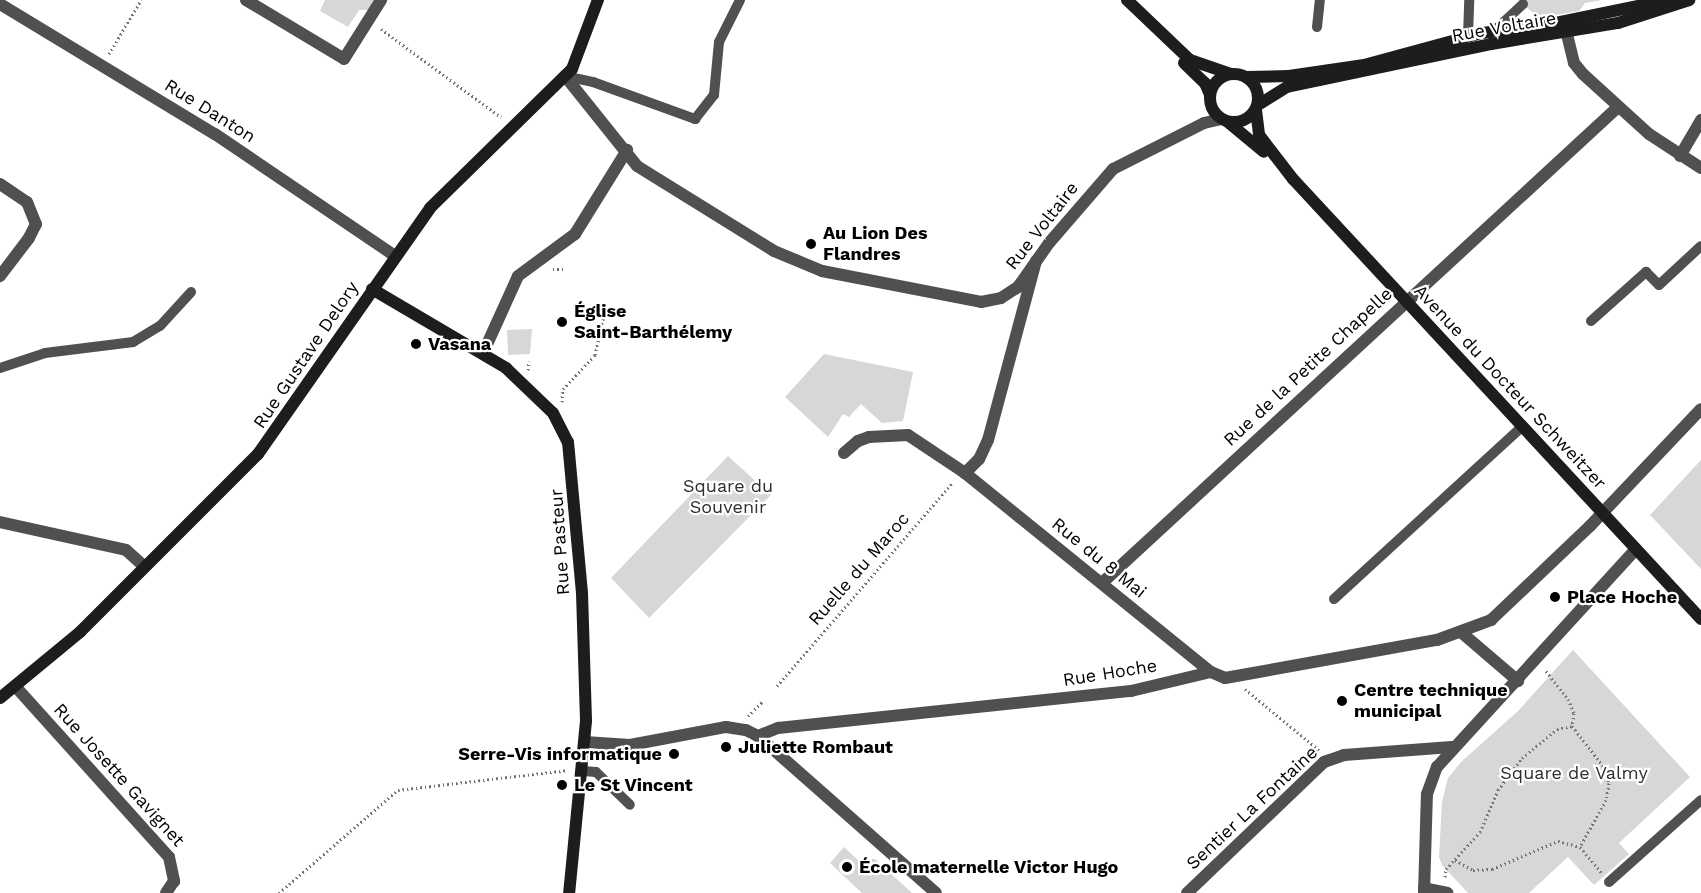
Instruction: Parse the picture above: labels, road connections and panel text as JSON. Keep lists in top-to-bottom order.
{
  "streets": {
    "street": [
      "Rue Voltaire",
      "Rue Danton",
      "Rue Gustave Delory",
      "Rue de la Petite Chapelle",
      "Avenue du Docteur Schweitzer",
      "Rue Pasteur",
      "Rue du 8 Mai",
      "Rue Hoche",
      "Rue Josette Gavignet",
      "Sentier La Fontaine"
    ],
    "path": ["Ruelle du Maroc"]
  },
  "crossings": [
    ["Rue Voltaire", "Rue Gustave Delory"],
    ["Rue Voltaire", "Avenue du Docteur Schweitzer"],
    ["Rue Danton", "Rue Gustave Delory"],
    ["Rue Gustave Delory", "Rue Pasteur"],
    ["Rue Gustave Delory", "Rue Josette Gavignet"],
    ["Rue de la Petite Chapelle", "Avenue du Docteur Schweitzer"],
    ["Rue de la Petite Chapelle", "Rue du 8 Mai"],
    ["Avenue du Docteur Schweitzer", "Rue Hoche"],
    ["Rue du 8 Mai", "Ruelle du Maroc"],
    ["Rue du 8 Mai", "Rue Hoche"]
  ],
  "parks": ["Square du Souvenir", "Square de Valmy"],
  "places": [
    "Au Lion Des Flandres",
    "Église Saint-Barthélemy",
    "Vasana",
    "Place Hoche",
    "Centre technique municipal",
    "Juliette Rombaut",
    "Serre-Vis informatique",
    "Le St Vincent",
    "École maternelle Victor Hugo"
  ]
}
